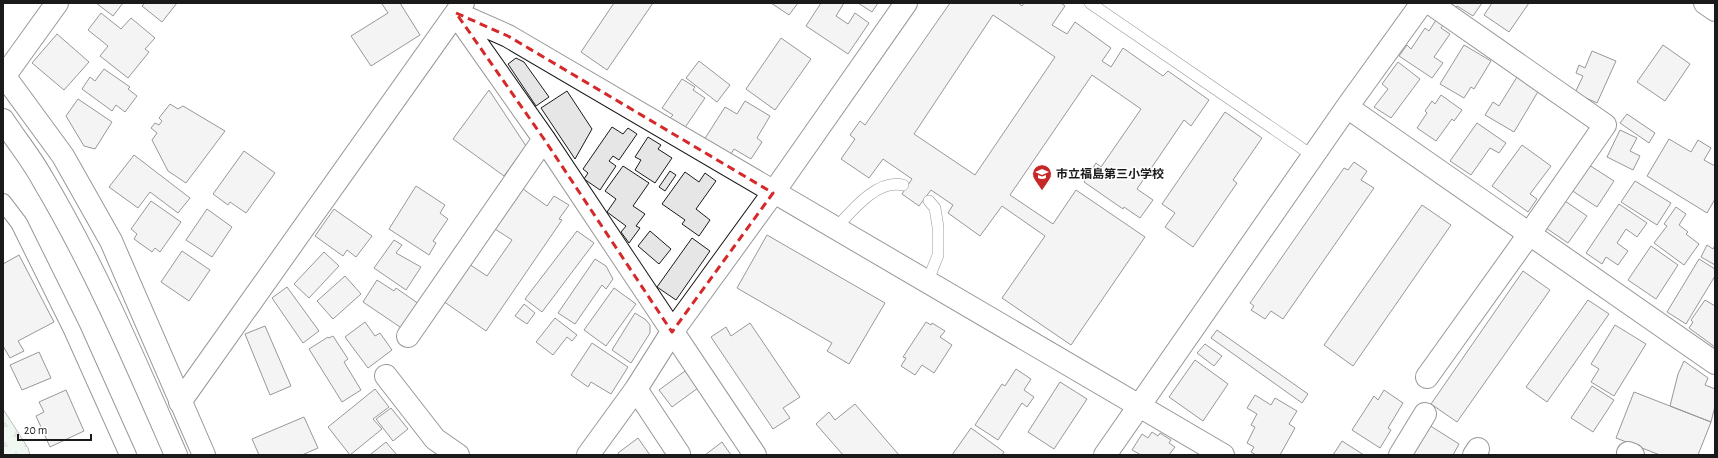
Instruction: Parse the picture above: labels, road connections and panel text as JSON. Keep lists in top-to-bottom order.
{
  "places": {
    "school or university": ["市立福島第三小学校"]
  },
  "scale_bar": "20 m"
}
